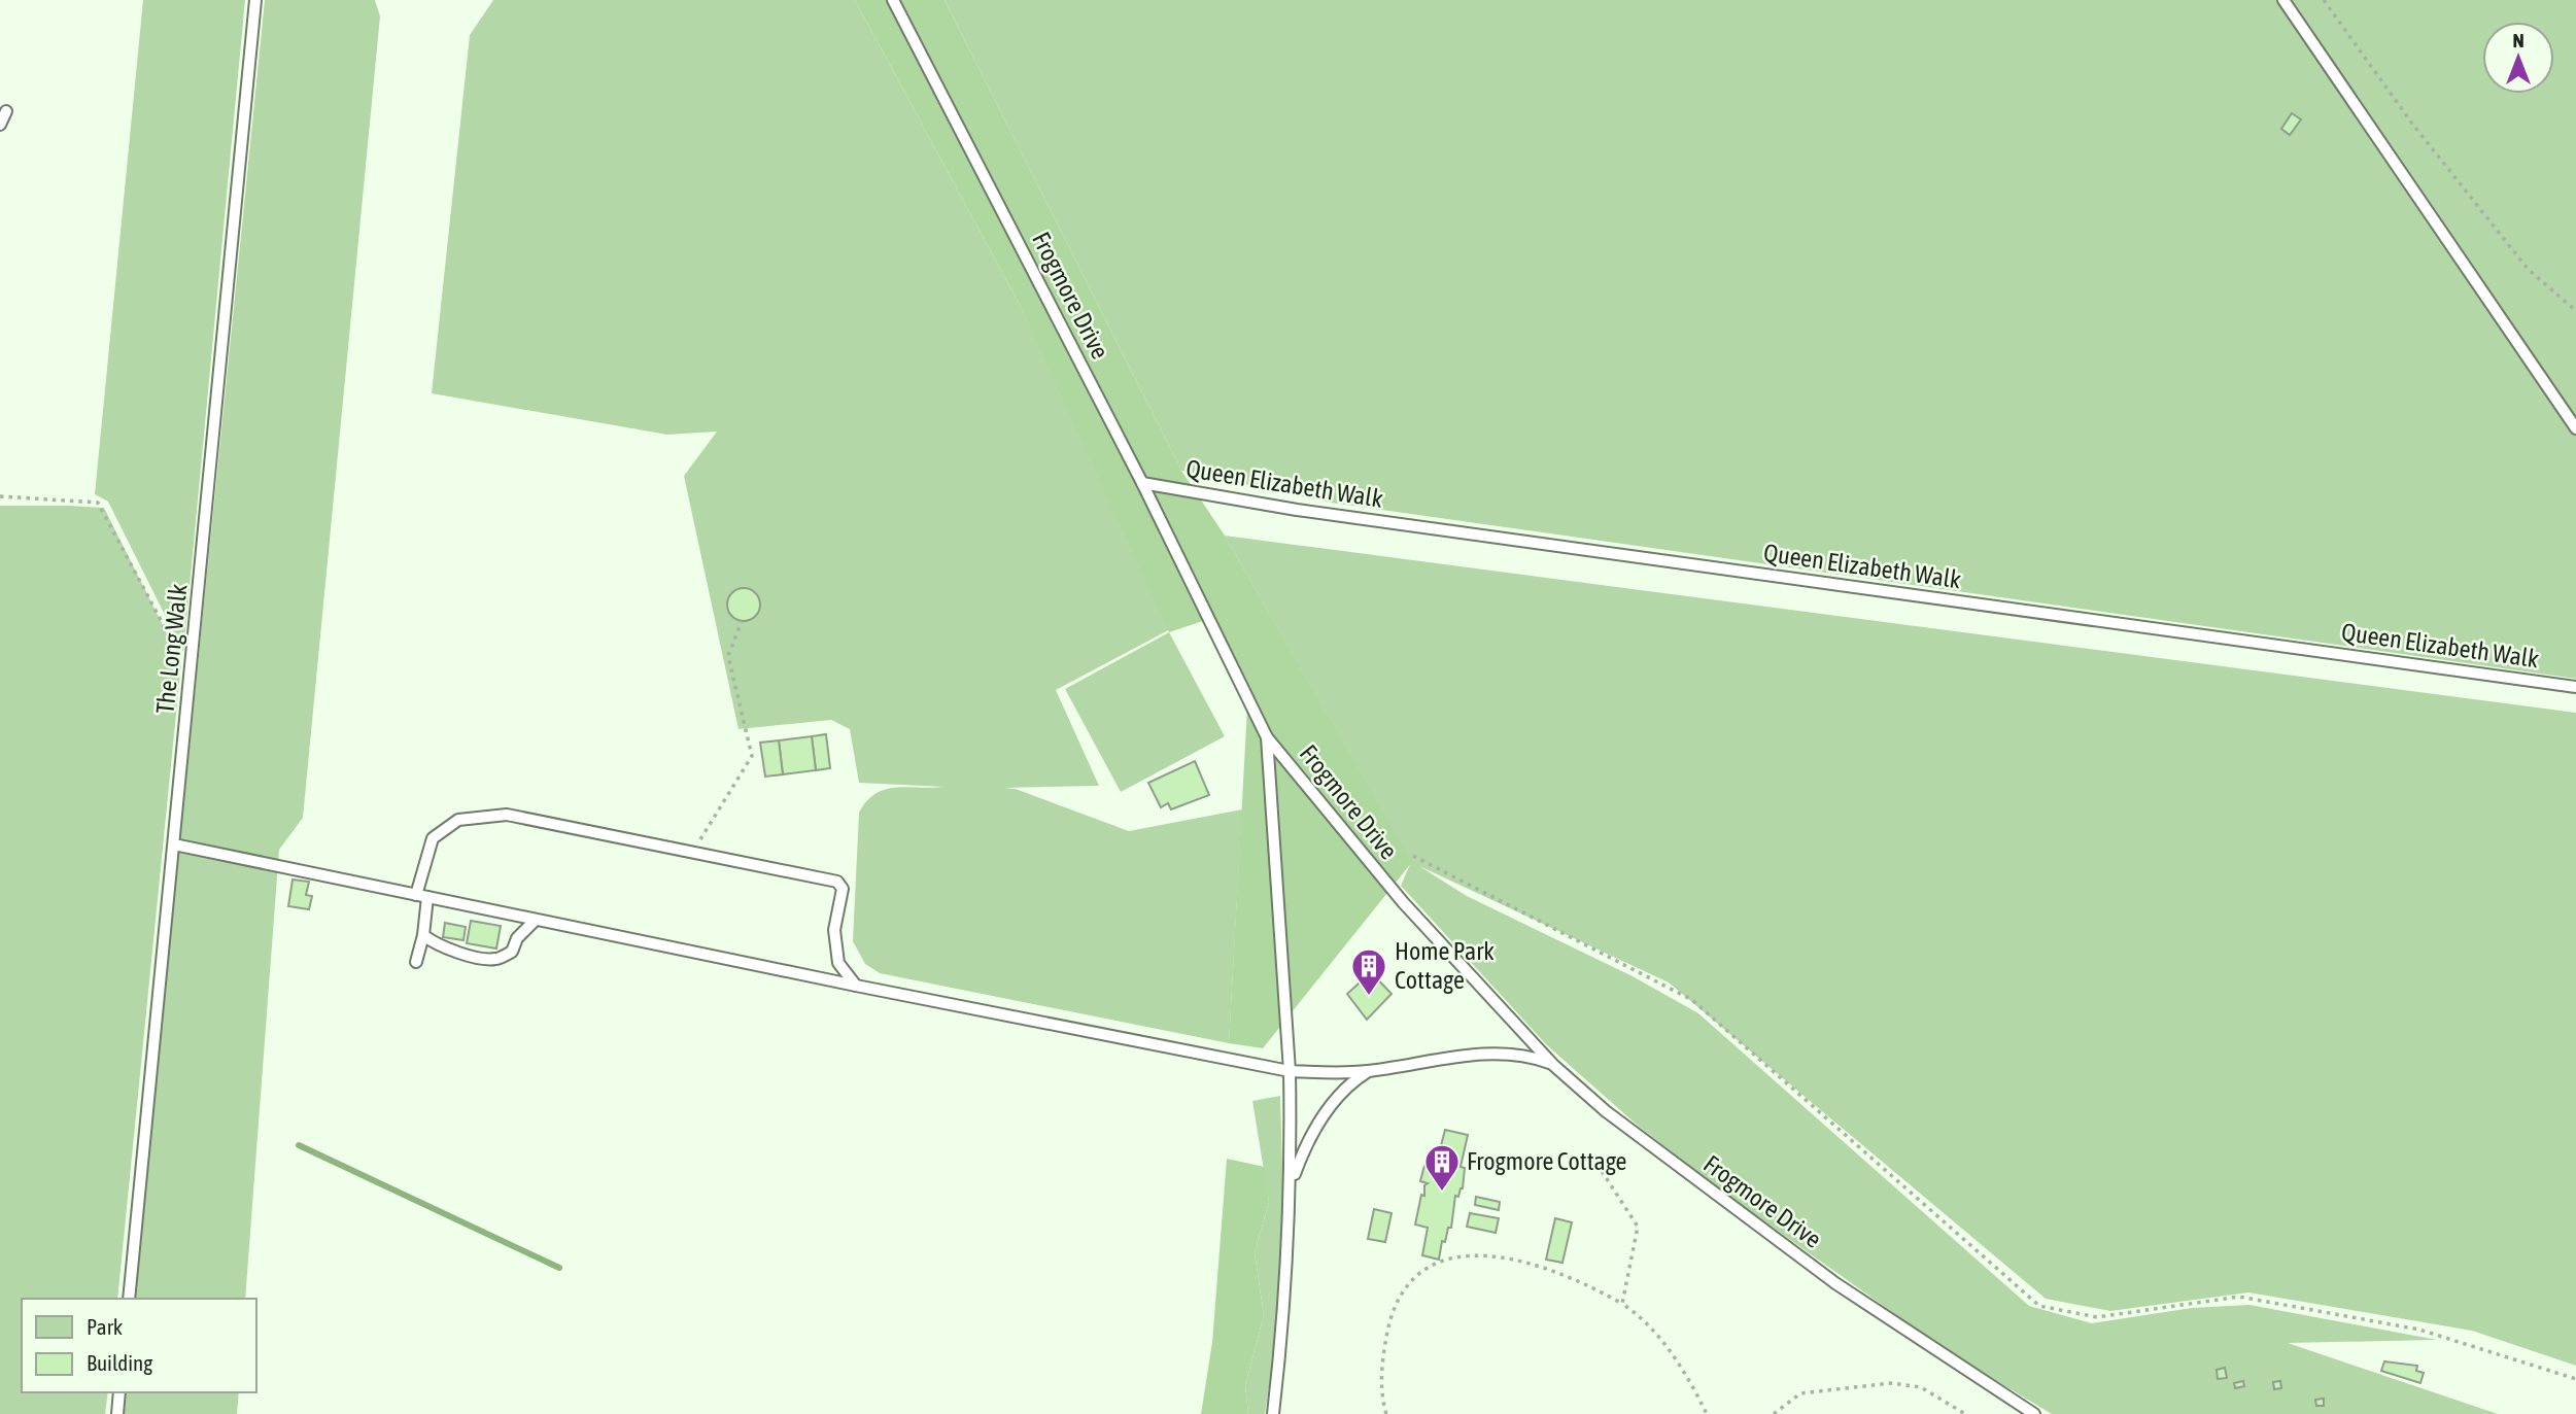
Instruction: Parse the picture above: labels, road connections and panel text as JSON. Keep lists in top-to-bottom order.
{
  "streets": {
    "lane": ["Frogmore Drive", "Queen Elizabeth Walk", "The Long Walk"]
  },
  "crossings": [
    ["Frogmore Drive", "Queen Elizabeth Walk"]
  ],
  "places": {
    "building": ["Home Park Cottage", "Frogmore Cottage"]
  },
  "legend": ["Park", "Building"],
  "north": "top"
}
